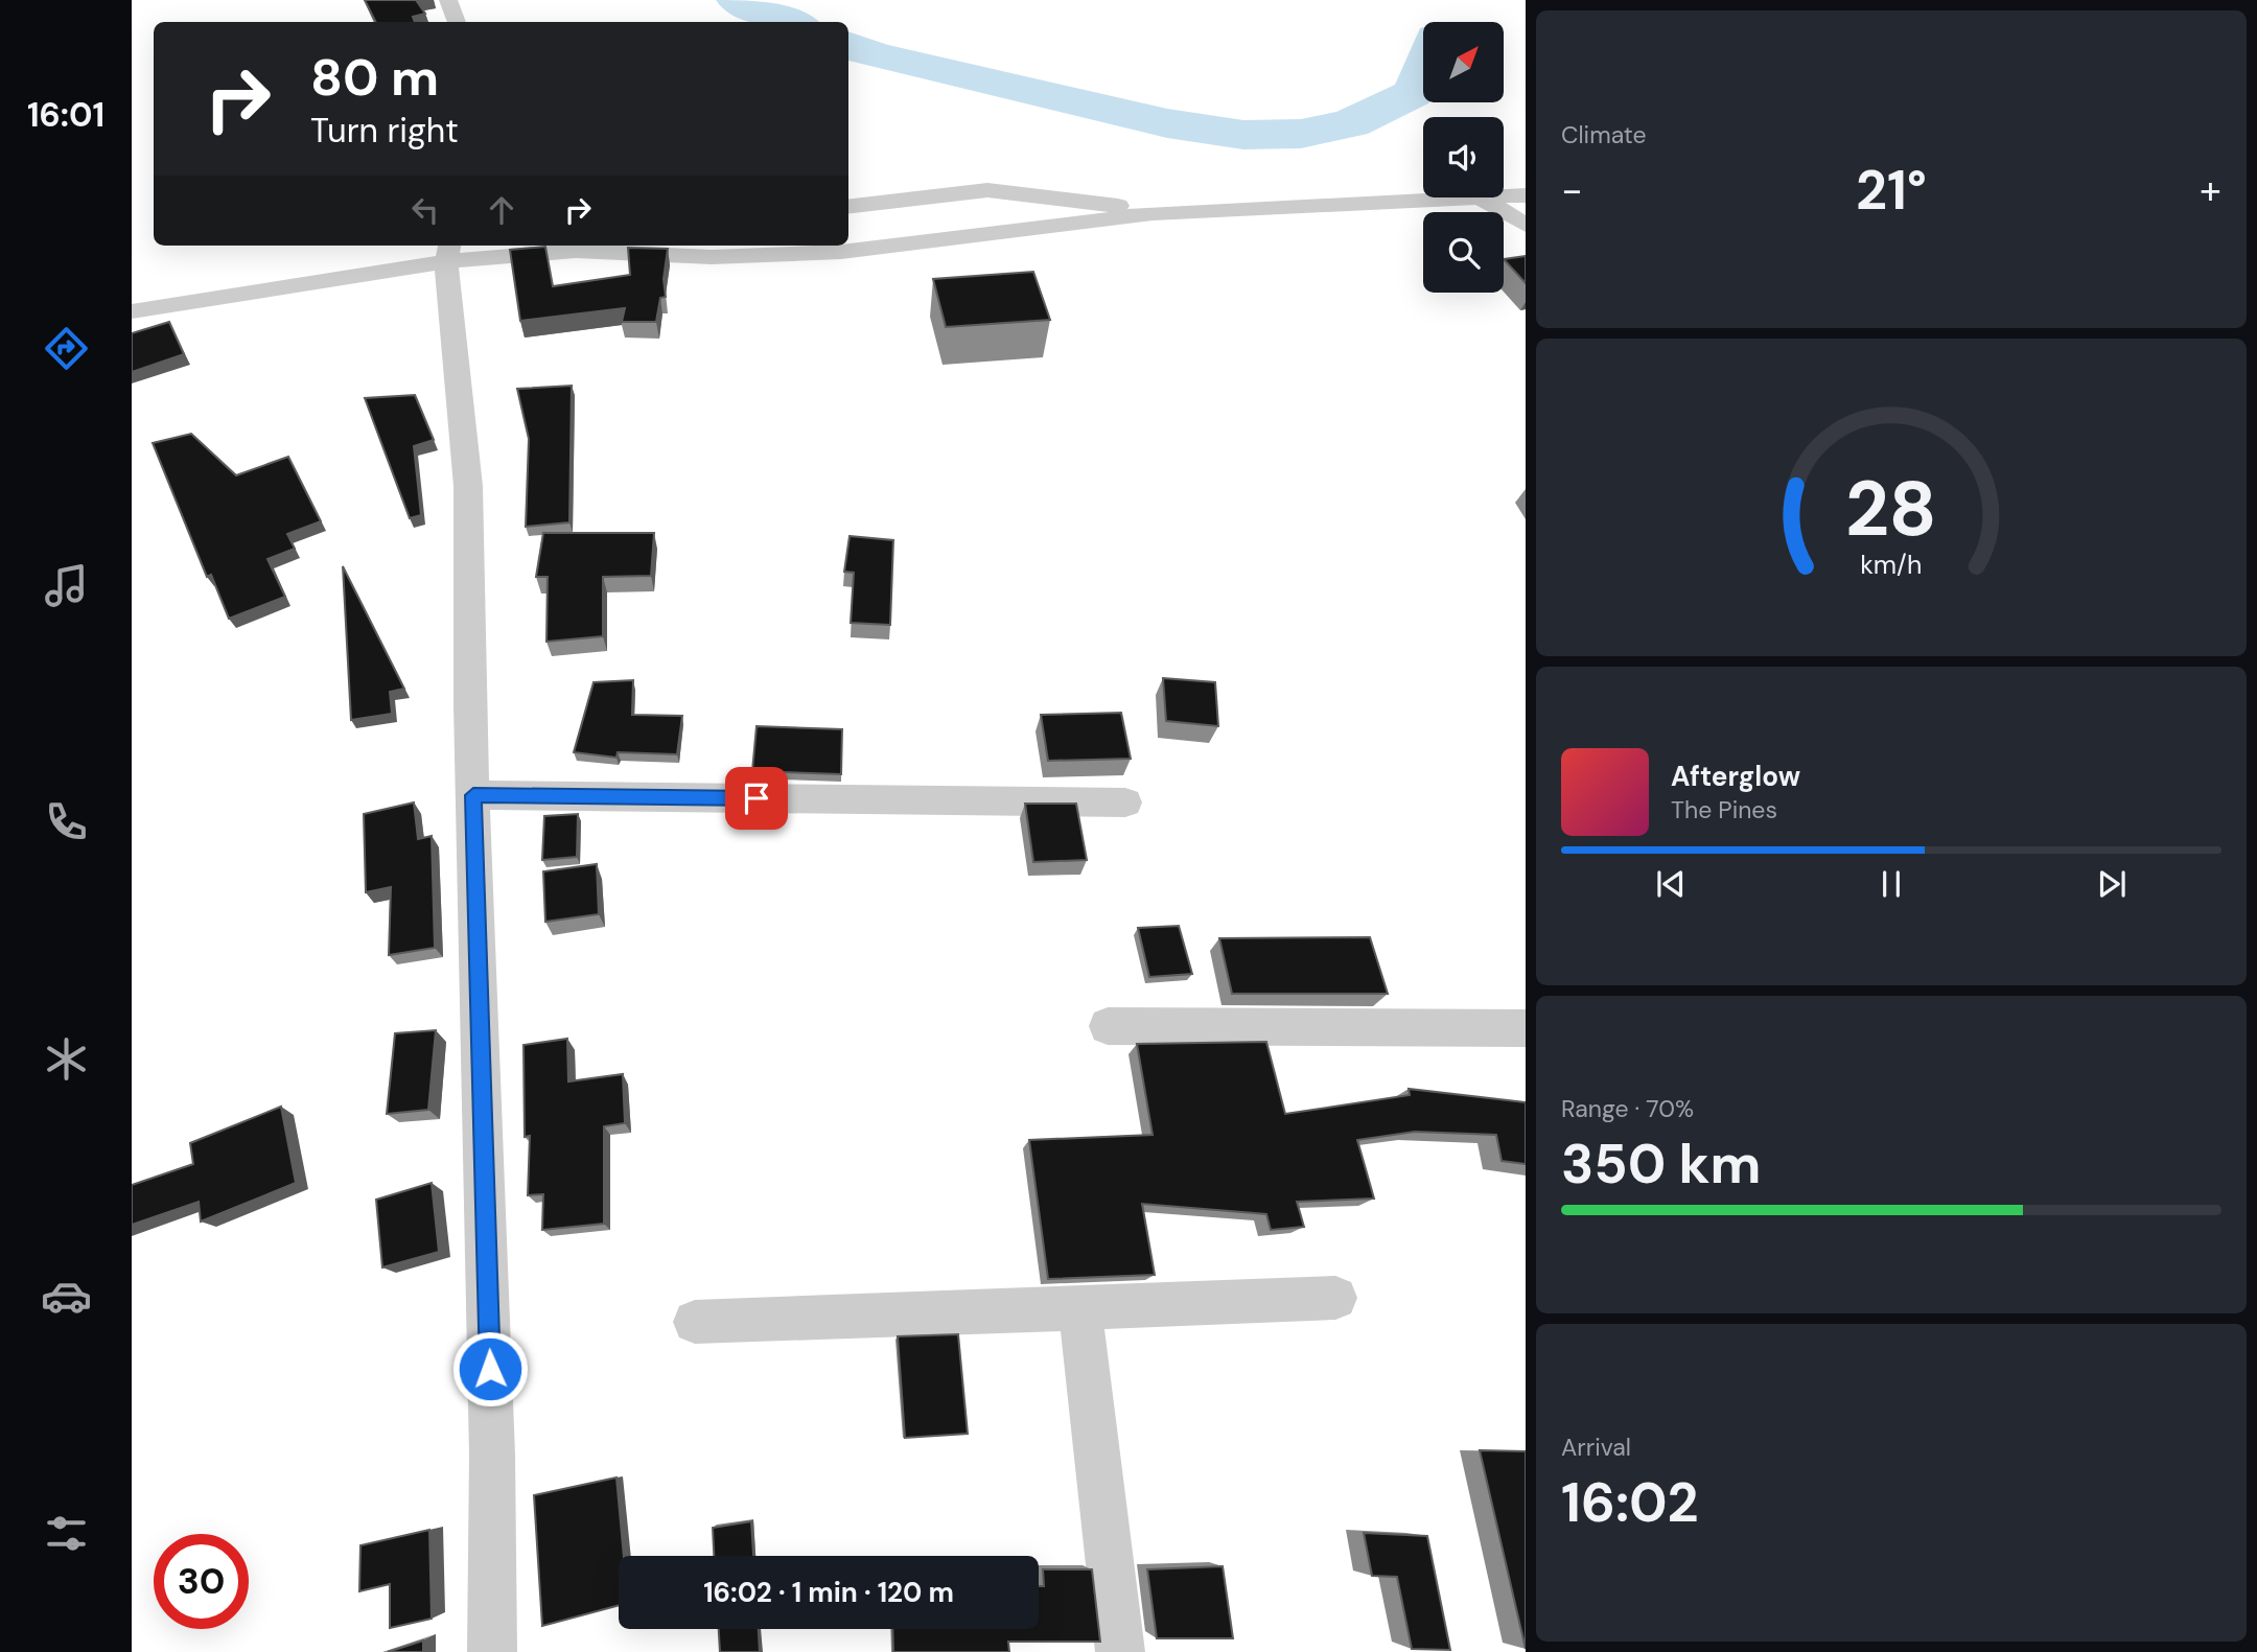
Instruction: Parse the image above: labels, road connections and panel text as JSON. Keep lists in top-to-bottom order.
{
  "north": "top right",
  "page": {
    "tabs": "16:01",
    "tile": [
      "Climate",
      ["Range · 70%", "350 km"],
      ["Arrival", "16:02"]
    ],
    "turn": ["80 m", "Turn right"],
    "heat": ["−", "21°", "+"],
    "song": ["Afterglow", "The Pines"],
    "limit": "30",
    "trip": "16:02 · 1 min · 120 m",
    "gauge": ["28", "km/h"]
  }
}
